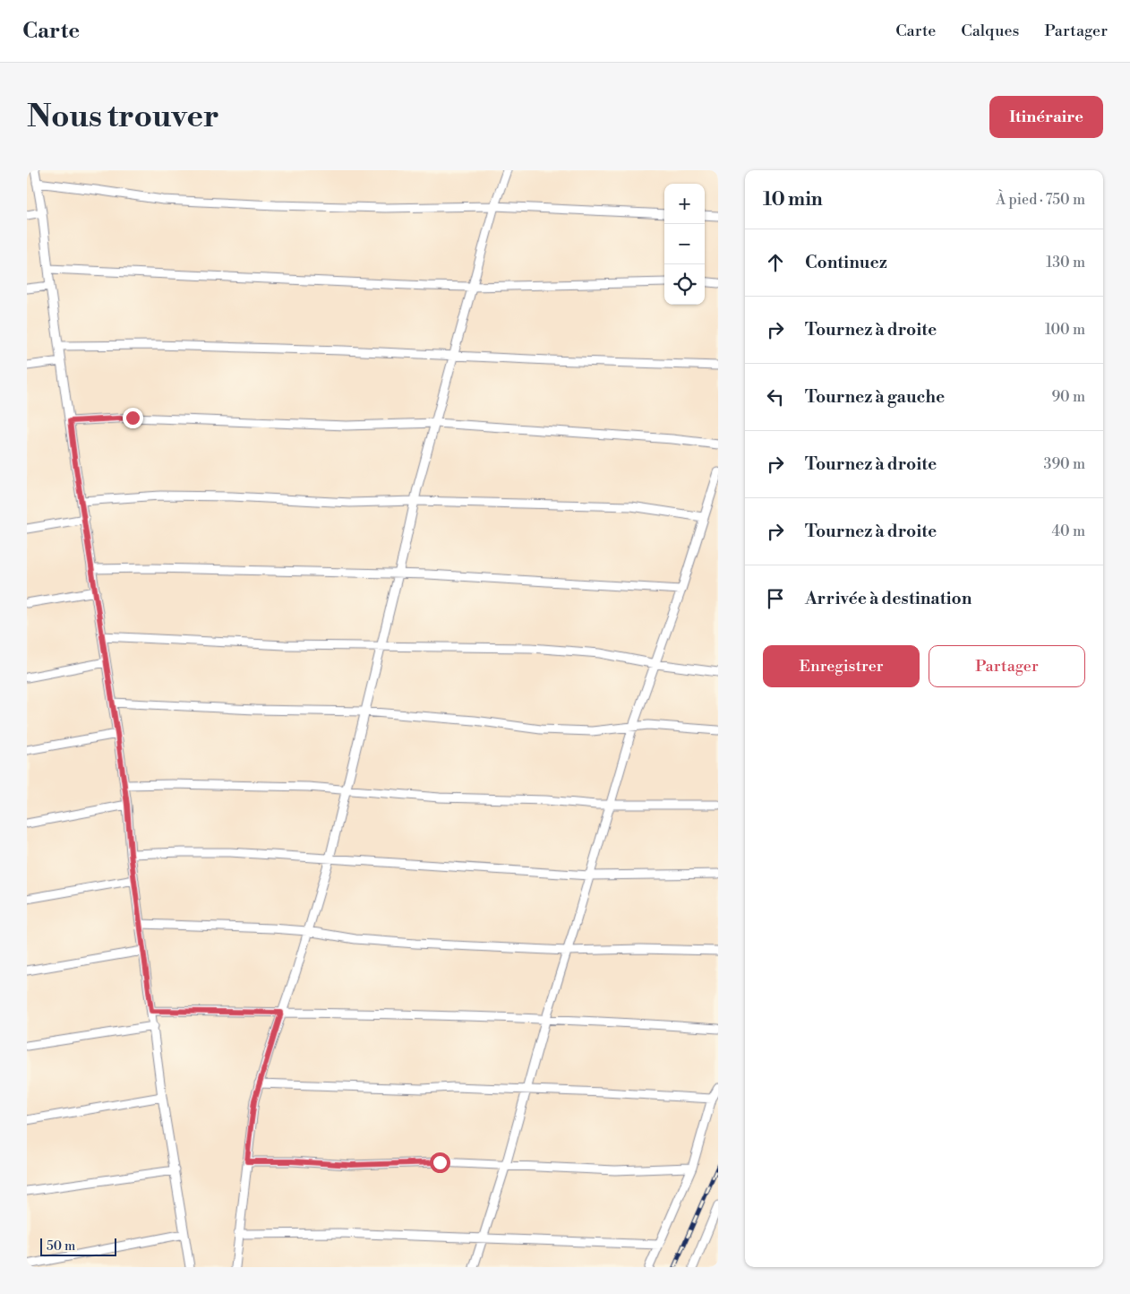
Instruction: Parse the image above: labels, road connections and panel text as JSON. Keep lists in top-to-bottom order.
{
  "scale_bar": "50 m",
  "page": {
    "header": "Carte",
    "nav": ["Carte", "Calques", "Partager"],
    "buttons": [
      "Itinéraire",
      ["Enregistrer", "Partager"]
    ],
    "title": "Nous trouver",
    "heading": ["10 min", "À pied · 750 m"],
    "map_buttons": ["+", "−"],
    "list": [
      ["Continuez", "130 m"],
      ["Tournez à droite", "100 m"],
      ["Tournez à gauche", "90 m"],
      ["Tournez à droite", "390 m"],
      ["Tournez à droite", "40 m"],
      "Arrivée à destination"
    ],
    "scale": "50 m"
  }
}
